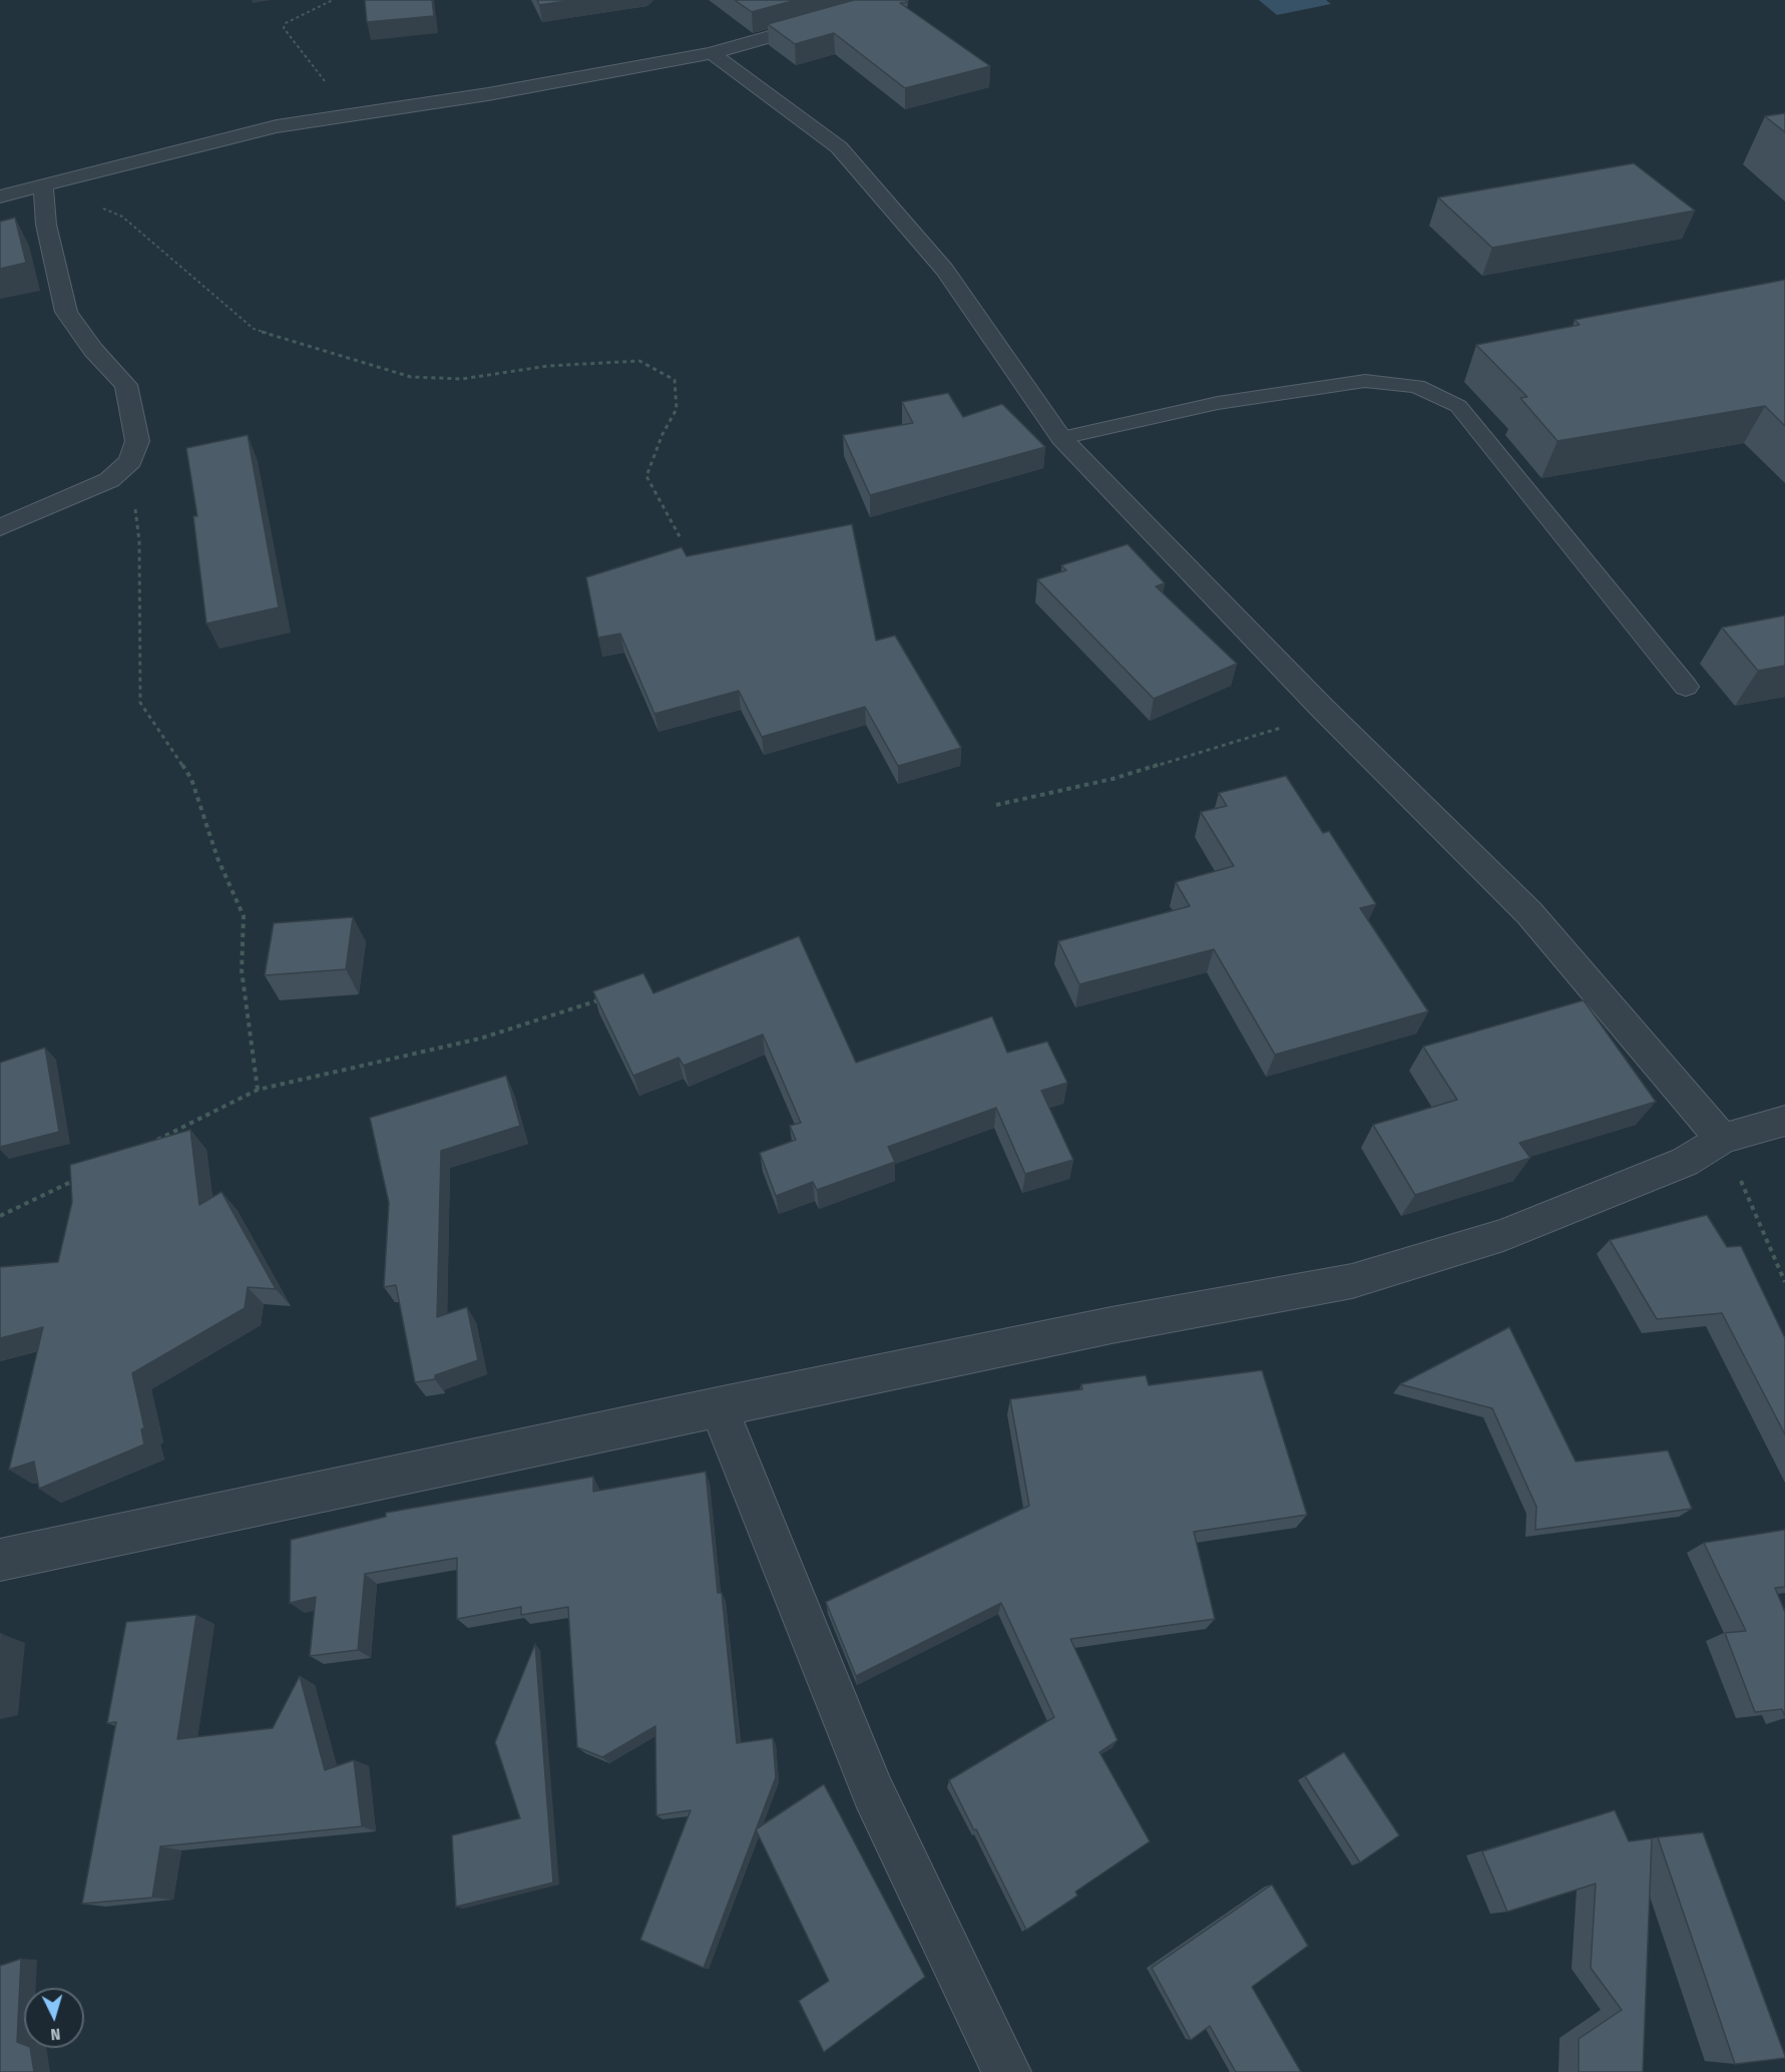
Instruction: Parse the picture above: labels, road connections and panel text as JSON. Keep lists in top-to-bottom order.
{
  "north": "bottom"
}
